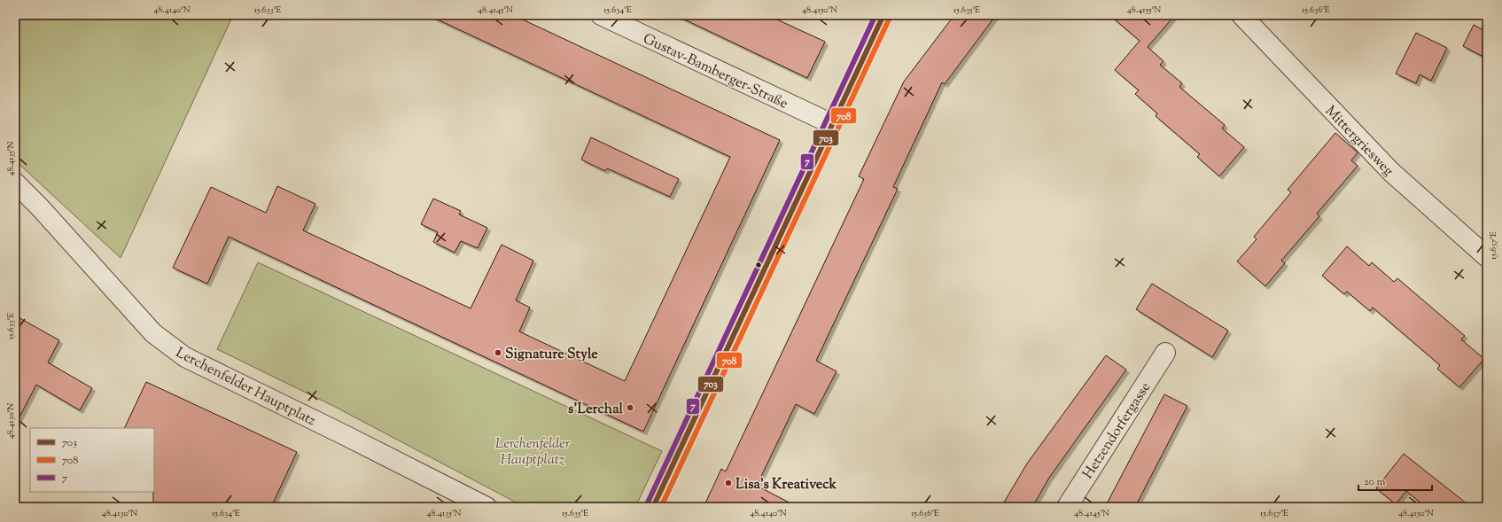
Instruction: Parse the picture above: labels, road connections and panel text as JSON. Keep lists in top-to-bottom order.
{
  "streets": {
    "street": [
      "Gustav-Bamberger-Straße",
      "Mittergriesweg",
      "Lerchenfelder Hauptplatz",
      "Hetzendorfergasse"
    ]
  },
  "parks": ["Lerchenfelder Hauptplatz"],
  "places": ["Signature Style", "s'Lerchal", "Lisa's Kreativeck"],
  "lines": ["transit line 703", "transit line 7", "transit line 708"],
  "legend": ["703", "708", "7"],
  "scale_bar": "20 m",
  "coordinates": [
    "48.4140°N",
    "15.633°E",
    "48.4145°N",
    "15.634°E",
    "48.4150°N",
    "15.635°E",
    "48.4155°N",
    "15.636°E",
    "48.4135°N",
    "15.637°E",
    "48.4130°N"
  ]
}
